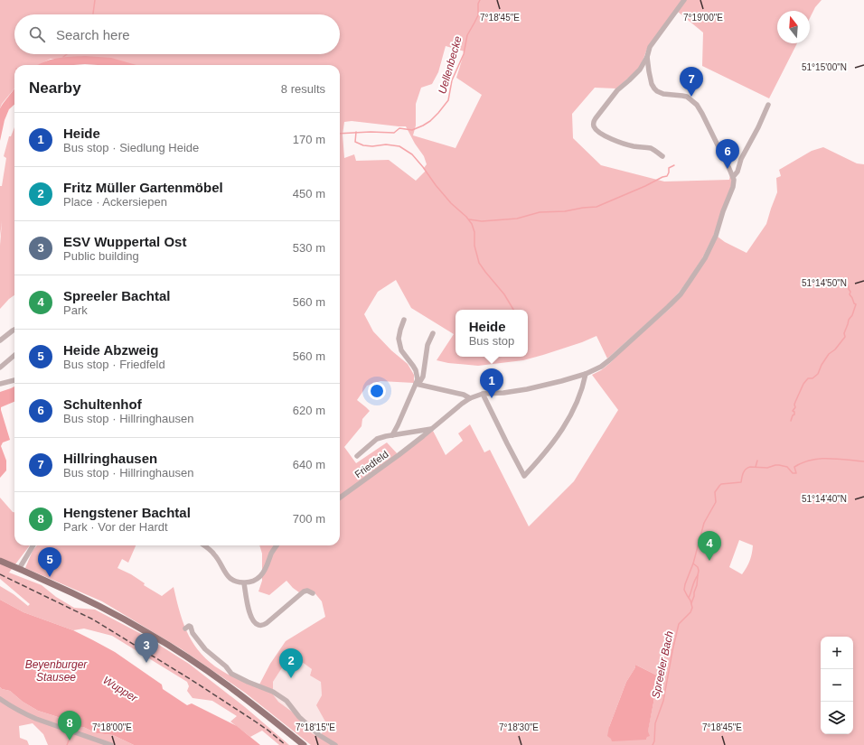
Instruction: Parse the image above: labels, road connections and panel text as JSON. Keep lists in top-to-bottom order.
{
  "streets": {
    "street": ["Friedfeld"]
  },
  "water": [
    "Uellenbecke",
    "Beyenburger Stausee",
    "Spreeler Bach",
    "Wupper"
  ],
  "north": "top",
  "page": {
    "search": "Search here",
    "heading": ["Nearby", "8 results"],
    "pins": [
      "7",
      "6",
      "1",
      "4",
      "5",
      "3",
      "2",
      "8"
    ],
    "list": [
      {
        "mark": "1",
        "name": "Heide",
        "note": "Bus stop · Siedlung Heide",
        "value": "170 m"
      },
      {
        "mark": "2",
        "name": "Fritz Müller Gartenmöbel",
        "note": "Place · Ackersiepen",
        "value": "450 m"
      },
      {
        "mark": "3",
        "name": "ESV Wuppertal Ost",
        "note": "Public building",
        "value": "530 m"
      },
      {
        "mark": "4",
        "name": "Spreeler Bachtal",
        "note": "Park",
        "value": "560 m"
      },
      {
        "mark": "5",
        "name": "Heide Abzweig",
        "note": "Bus stop · Friedfeld",
        "value": "560 m"
      },
      {
        "mark": "6",
        "name": "Schultenhof",
        "note": "Bus stop · Hillringhausen",
        "value": "620 m"
      },
      {
        "mark": "7",
        "name": "Hillringhausen",
        "note": "Bus stop · Hillringhausen",
        "value": "640 m"
      },
      {
        "mark": "8",
        "name": "Hengstener Bachtal",
        "note": "Park · Vor der Hardt",
        "value": "700 m"
      }
    ],
    "popup": ["Heide", "Bus stop"],
    "map_buttons": ["+", "−"]
  },
  "coordinates": [
    "7°18'45\"E",
    "7°19'00\"E",
    "51°15'00\"N",
    "51°14'50\"N",
    "51°14'40\"N",
    "7°18'00\"E",
    "7°18'15\"E",
    "7°18'30\"E"
  ]
}
